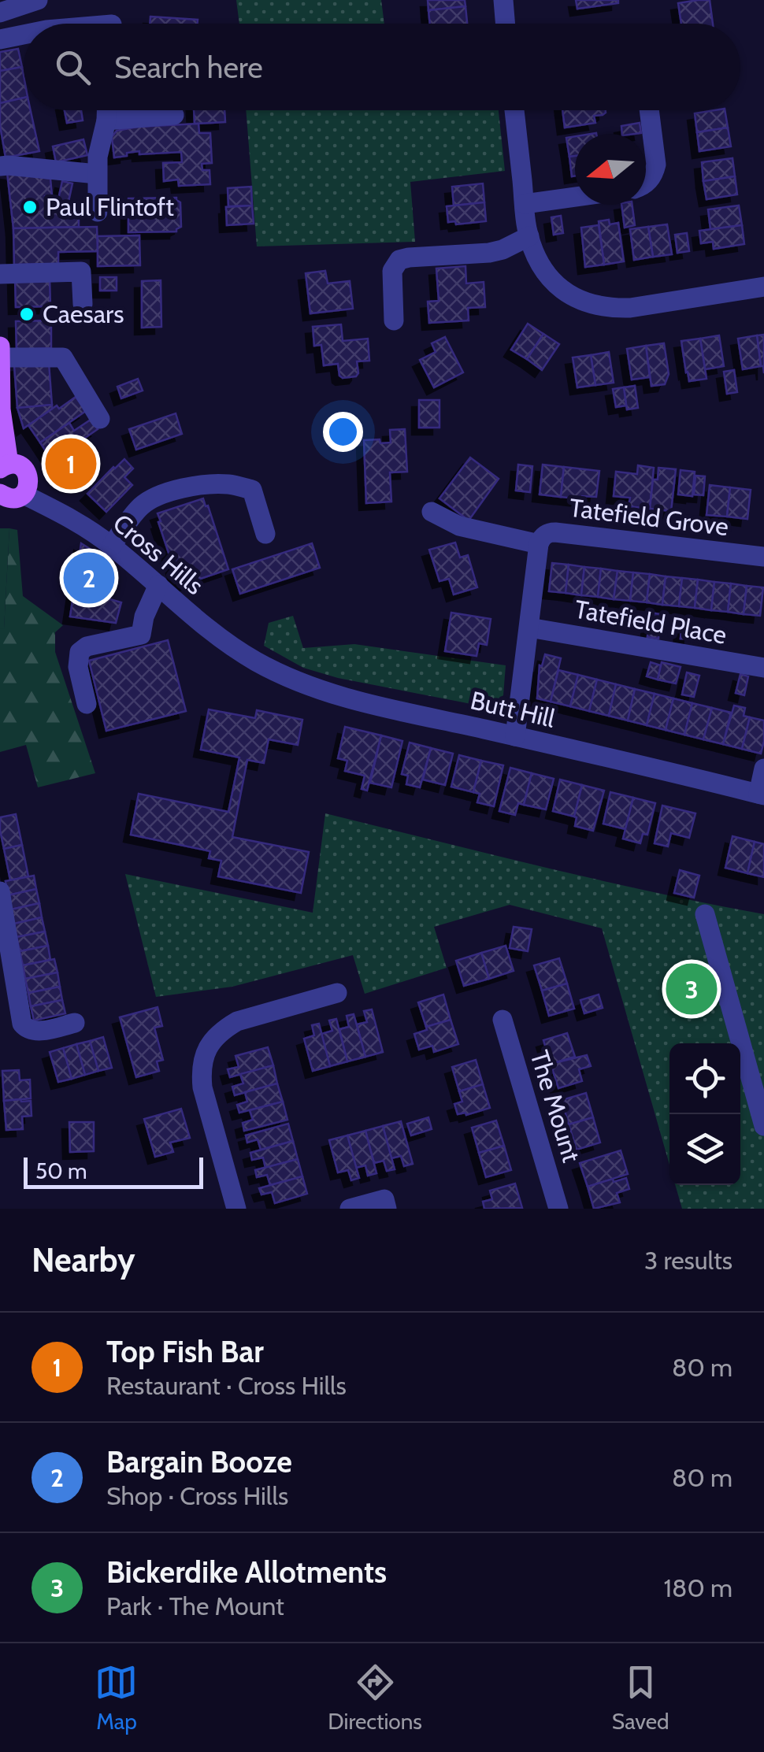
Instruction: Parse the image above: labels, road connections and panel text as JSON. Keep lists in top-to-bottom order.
{
  "streets": {
    "street": [
      "Tatefield Grove",
      "Cross Hills",
      "Tatefield Place",
      "Butt Hill",
      "The Mount"
    ]
  },
  "crossings": [
    ["Tatefield Grove", "Tatefield Place"],
    ["Tatefield Grove", "Butt Hill"],
    ["Cross Hills", "Butt Hill"]
  ],
  "places": ["Paul Flintoft", "Caesars"],
  "scale_bar": "50 m",
  "north": "left",
  "page": {
    "search": "Search here",
    "pins": ["1", "2", "3"],
    "scale": "50 m",
    "heading": ["Nearby", "3 results"],
    "list": [
      {
        "mark": "1",
        "name": "Top Fish Bar",
        "note": "Restaurant · Cross Hills",
        "value": "80 m"
      },
      {
        "mark": "2",
        "name": "Bargain Booze",
        "note": "Shop · Cross Hills",
        "value": "80 m"
      },
      {
        "mark": "3",
        "name": "Bickerdike Allotments",
        "note": "Park · The Mount",
        "value": "180 m"
      }
    ],
    "nav": ["Map", "Directions", "Saved"]
  }
}
